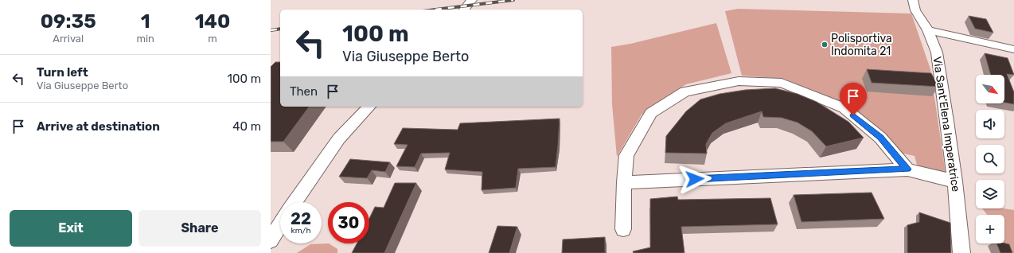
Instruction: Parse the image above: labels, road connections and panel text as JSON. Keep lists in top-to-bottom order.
{
  "streets": {
    "street": ["Via Sant'Elena Imperatrice"]
  },
  "places": ["Polisportiva Indomita 21"],
  "north": "bottom right",
  "page": {
    "eta": [
      "09:35",
      "Arrival",
      "1",
      "min",
      "140",
      "m"
    ],
    "turn": ["100 m", "Via Giuseppe Berto"],
    "list": [
      {
        "name": "Turn left",
        "note": "Via Giuseppe Berto",
        "value": "100 m"
      },
      {
        "name": "Arrive at destination",
        "value": "40 m"
      }
    ],
    "map_buttons": "+",
    "then": "Then",
    "speed": "22 km/h",
    "limit": "30",
    "buttons": ["Exit", "Share"]
  }
}
